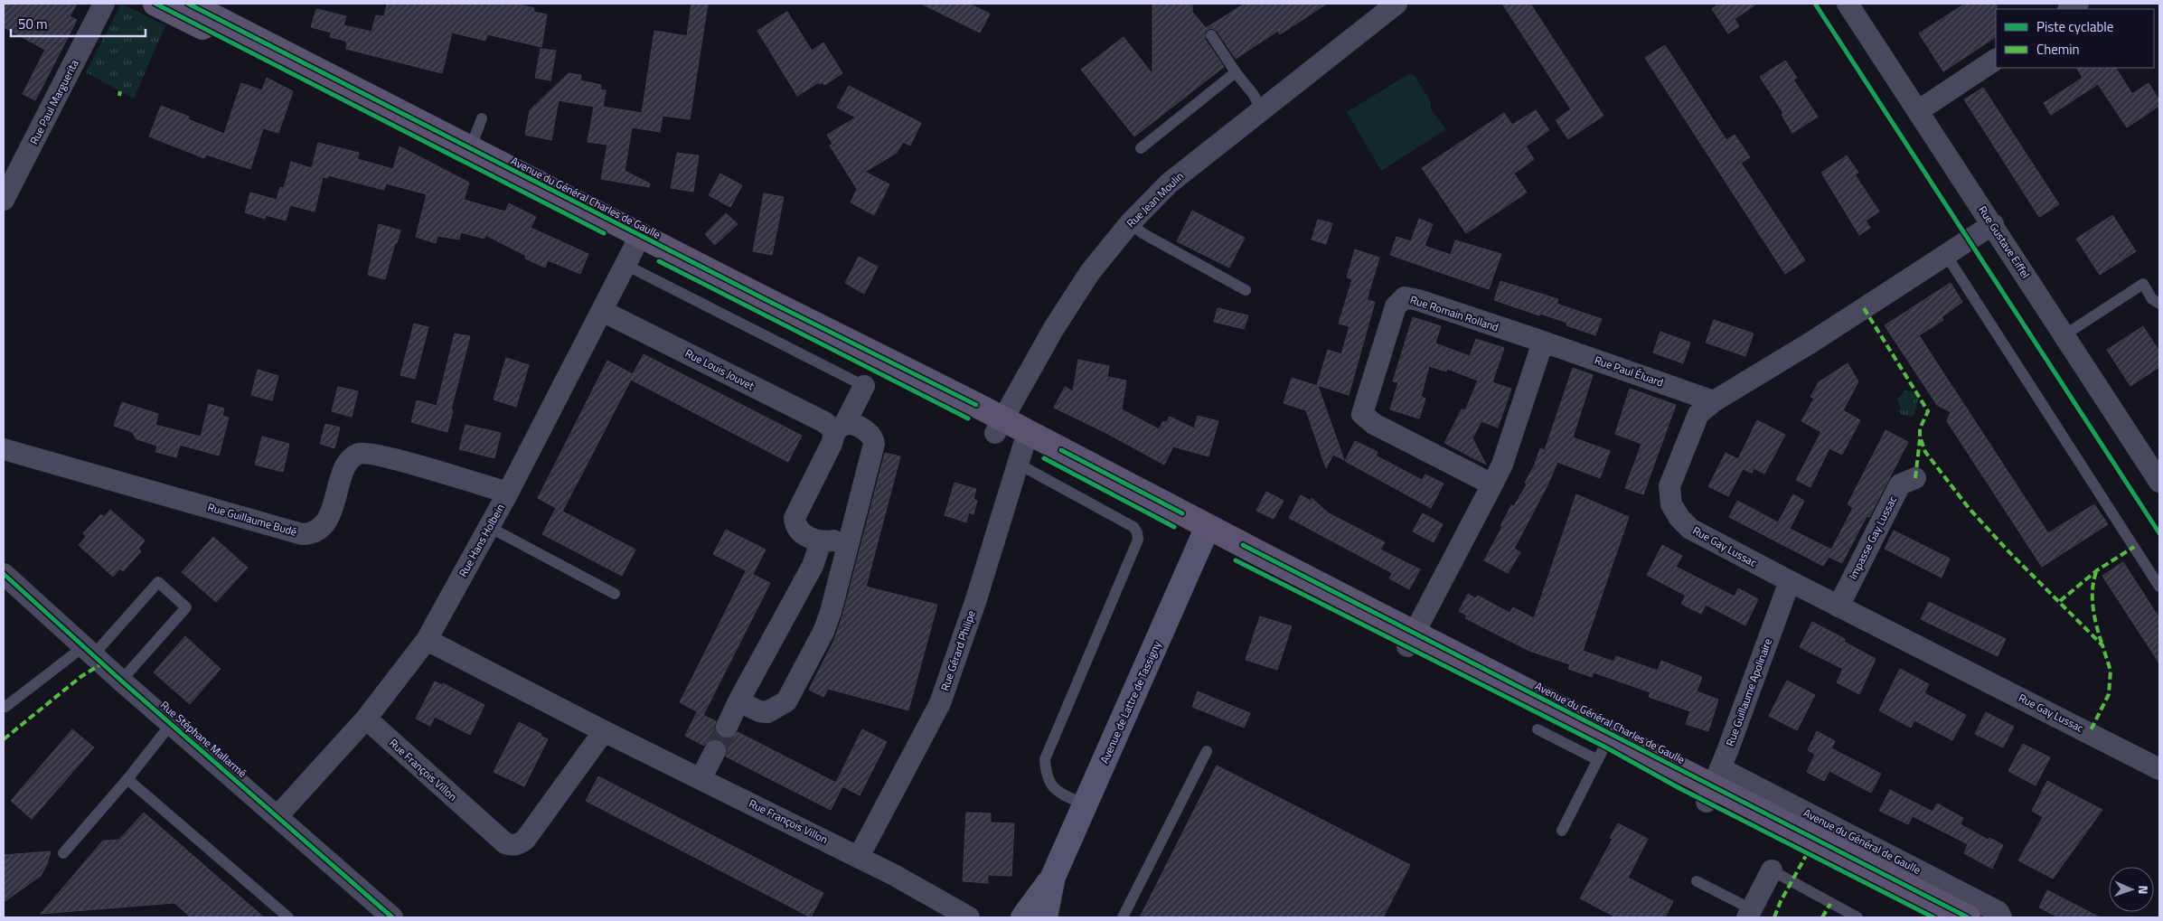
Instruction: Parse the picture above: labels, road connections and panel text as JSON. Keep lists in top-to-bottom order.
{
  "streets": {
    "main road": ["Avenue du Général Charles de Gaulle", "Avenue de Lattre de Tassigny"],
    "street": [
      "Rue Paul Marguerita",
      "Rue Jean Moulin",
      "Rue Gustave Eiffel",
      "Rue Romain Rolland",
      "Rue Louis Jouvet",
      "Rue Paul Éluard",
      "Rue Guillaume Budé",
      "Impasse Gay Lussac",
      "Rue Hans Holbein",
      "Rue Gay Lussac",
      "Rue Gérard Philipe",
      "Rue Guillaume Apolinaire",
      "Rue Stéphane Mallarmé",
      "Rue François Villon",
      "Avenue du Général de Gaulle"
    ]
  },
  "crossings": [
    ["Avenue du Général Charles de Gaulle", "Rue Jean Moulin"],
    ["Avenue du Général Charles de Gaulle", "Rue Hans Holbein"],
    ["Avenue du Général Charles de Gaulle", "Rue Gérard Philipe"],
    ["Avenue du Général Charles de Gaulle", "Rue Guillaume Apolinaire"],
    ["Avenue du Général Charles de Gaulle", "Avenue de Lattre de Tassigny"],
    ["Avenue du Général Charles de Gaulle", "Avenue du Général de Gaulle"],
    ["Rue Gustave Eiffel", "Rue Gay Lussac"],
    ["Rue Romain Rolland", "Rue Paul Éluard"],
    ["Rue Louis Jouvet", "Rue Hans Holbein"],
    ["Rue Paul Éluard", "Rue Gay Lussac"],
    ["Rue Guillaume Budé", "Rue Hans Holbein"],
    ["Impasse Gay Lussac", "Rue Gay Lussac"],
    ["Rue Hans Holbein", "Rue Stéphane Mallarmé"],
    ["Rue Hans Holbein", "Rue François Villon"],
    ["Rue Gay Lussac", "Rue Guillaume Apolinaire"],
    ["Rue Gérard Philipe", "Rue François Villon"],
    ["Rue Guillaume Apolinaire", "Avenue du Général de Gaulle"]
  ],
  "legend": ["Piste cyclable", "Chemin"],
  "scale_bar": "50 m",
  "north": "right"
}
